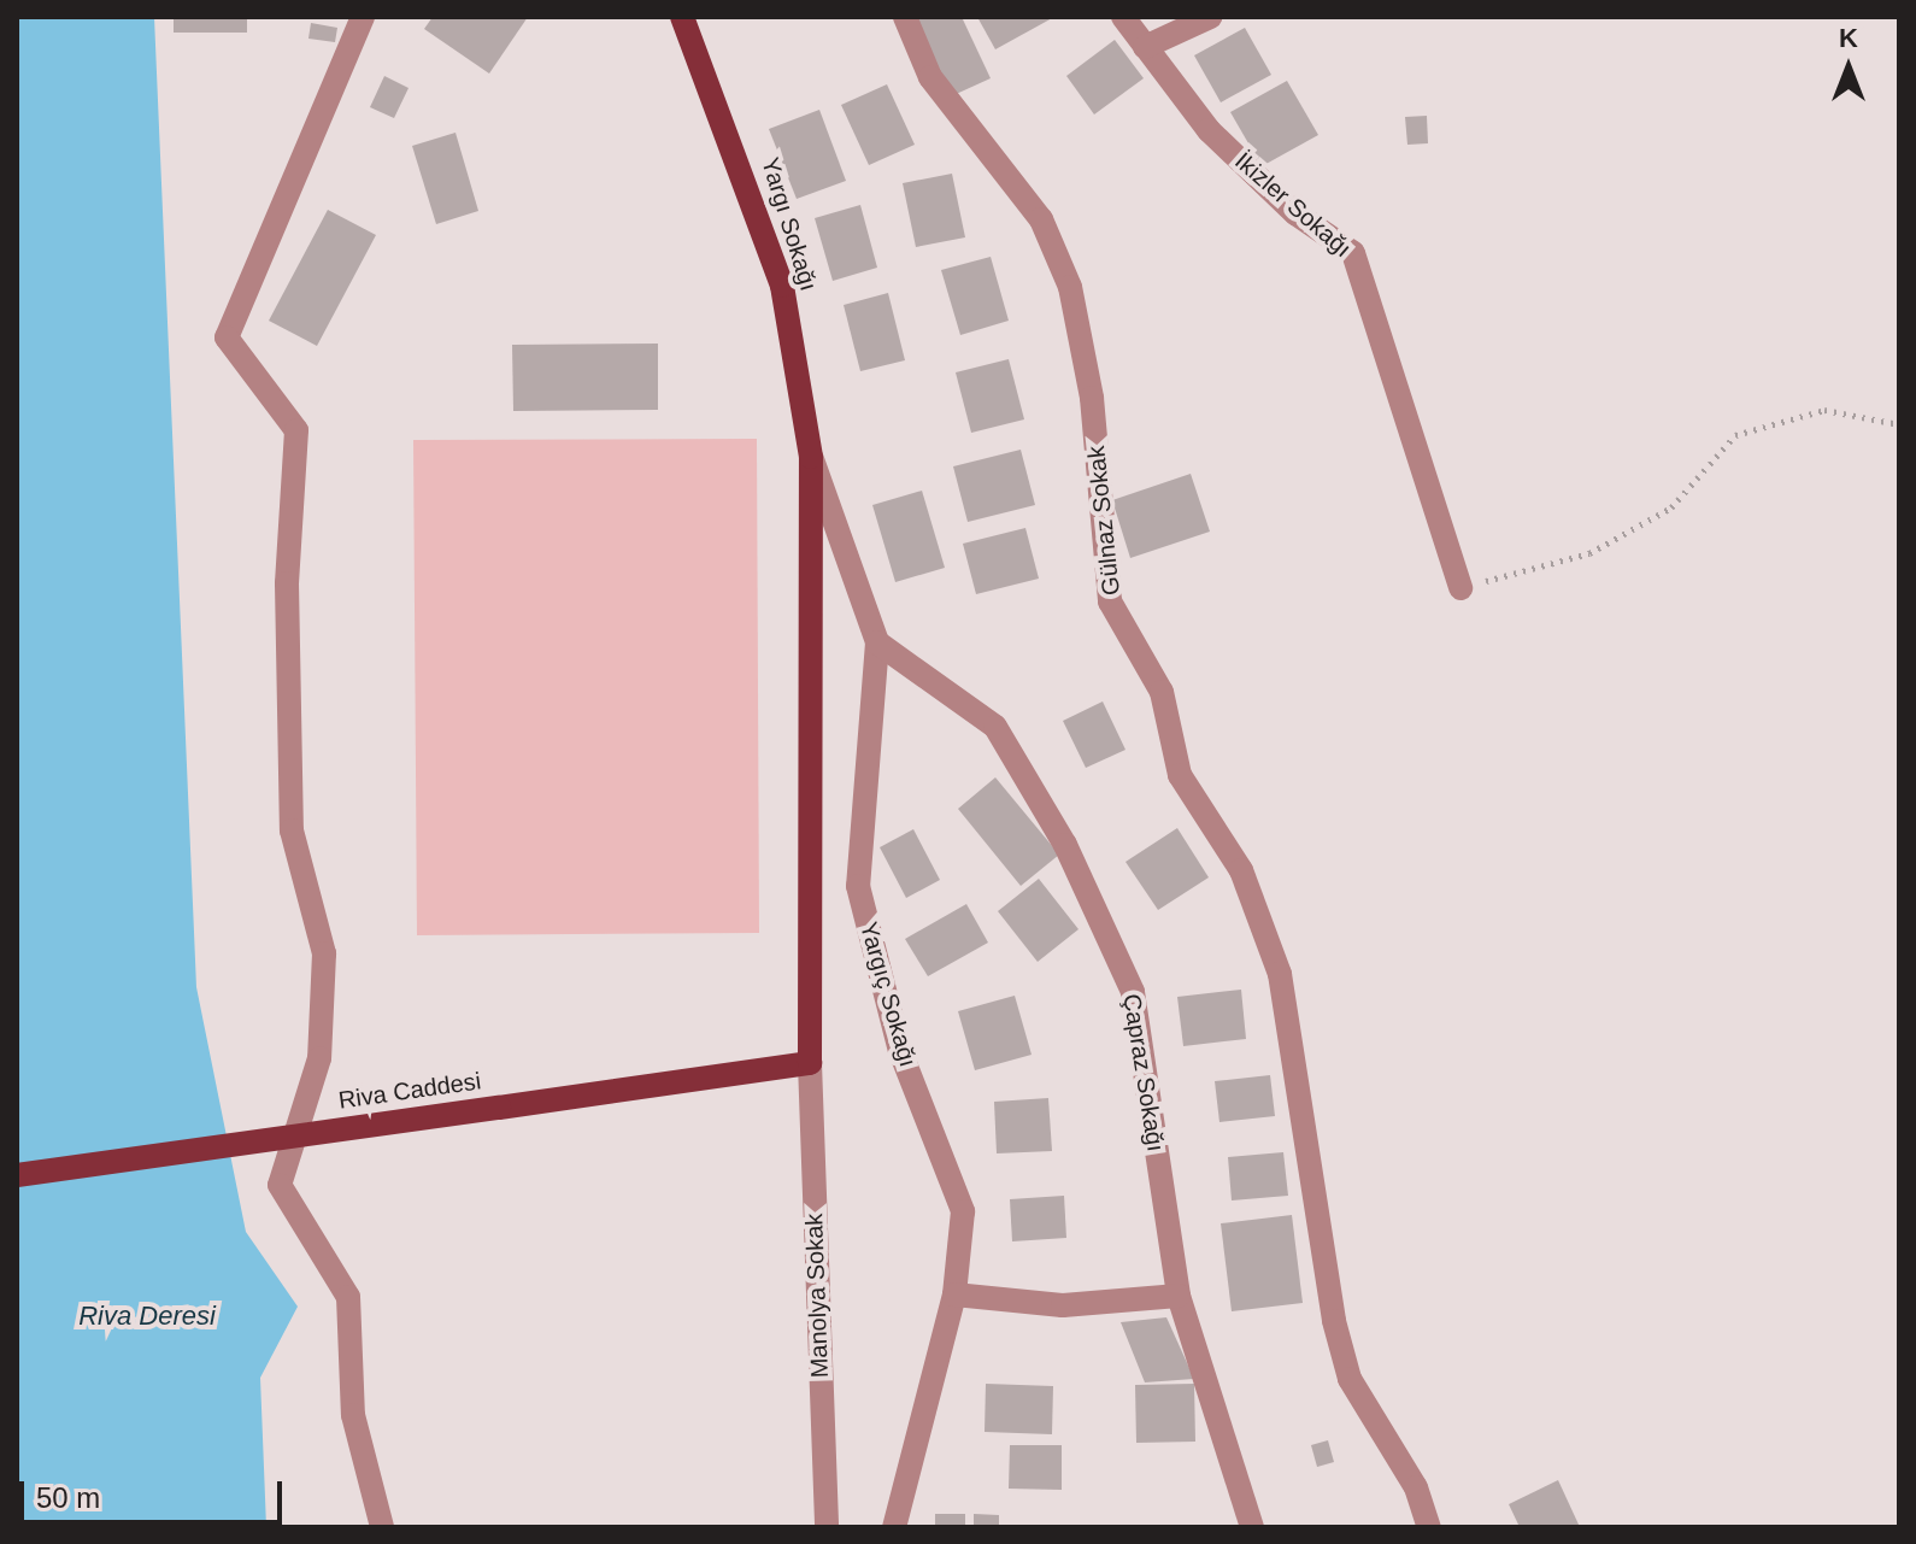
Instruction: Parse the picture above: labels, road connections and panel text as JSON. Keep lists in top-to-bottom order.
{
  "streets": {
    "main road": ["Yargı Sokağı", "Riva Caddesi"],
    "street": [
      "İkizler Sokağı",
      "Gülnaz Sokak",
      "Yargıç Sokağı",
      "Çapraz Sokağı",
      "Manolya Sokak"
    ]
  },
  "crossings": [
    ["Yargı Sokağı", "Yargıç Sokağı"],
    ["Yargı Sokağı", "Riva Caddesi"],
    ["Yargı Sokağı", "Manolya Sokak"],
    ["Yargıç Sokağı", "Çapraz Sokağı"],
    ["Riva Caddesi", "Manolya Sokak"]
  ],
  "water": ["Riva Deresi"],
  "scale_bar": "50 m",
  "north": "top"
}
